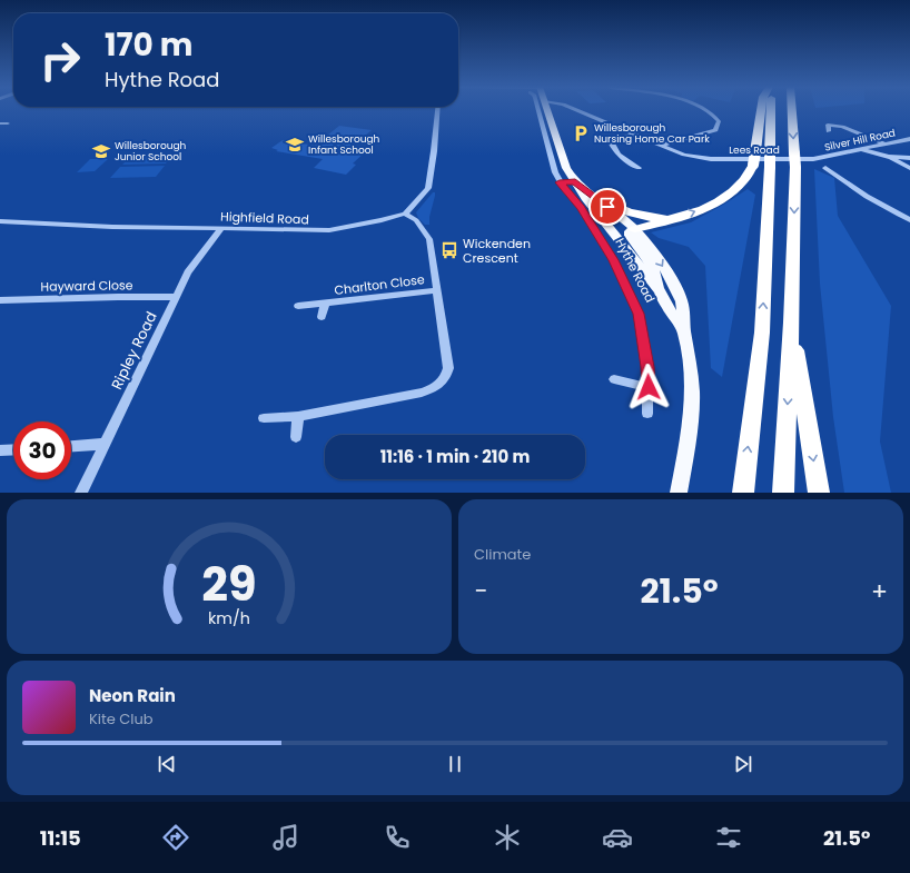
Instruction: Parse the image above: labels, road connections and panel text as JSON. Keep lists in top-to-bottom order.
{
  "streets": {
    "main road": ["Hythe Road"],
    "street": [
      "Silver Hill Road",
      "Lees Road",
      "Highfield Road",
      "Charlton Close",
      "Hayward Close",
      "Ripley Road"
    ]
  },
  "crossings": [
    ["Silver Hill Road", "Lees Road"],
    ["Highfield Road", "Ripley Road"],
    ["Hayward Close", "Ripley Road"]
  ],
  "places": {
    "parking": ["Willesborough Nursing Home Car Park"],
    "school or university": ["Willesborough Infant School", "Willesborough Junior School"],
    "bus stop": ["Wickenden Crescent"]
  },
  "page": {
    "turn": ["170 m", "Hythe Road"],
    "limit": "30",
    "trip": "11:16 · 1 min · 210 m",
    "tile": "Climate",
    "heat": ["−", "21.5°", "+"],
    "song": ["Neon Rain", "Kite Club"],
    "tabs": ["11:15", "21.5°"],
    "gauge": ["29", "km/h"]
  }
}
